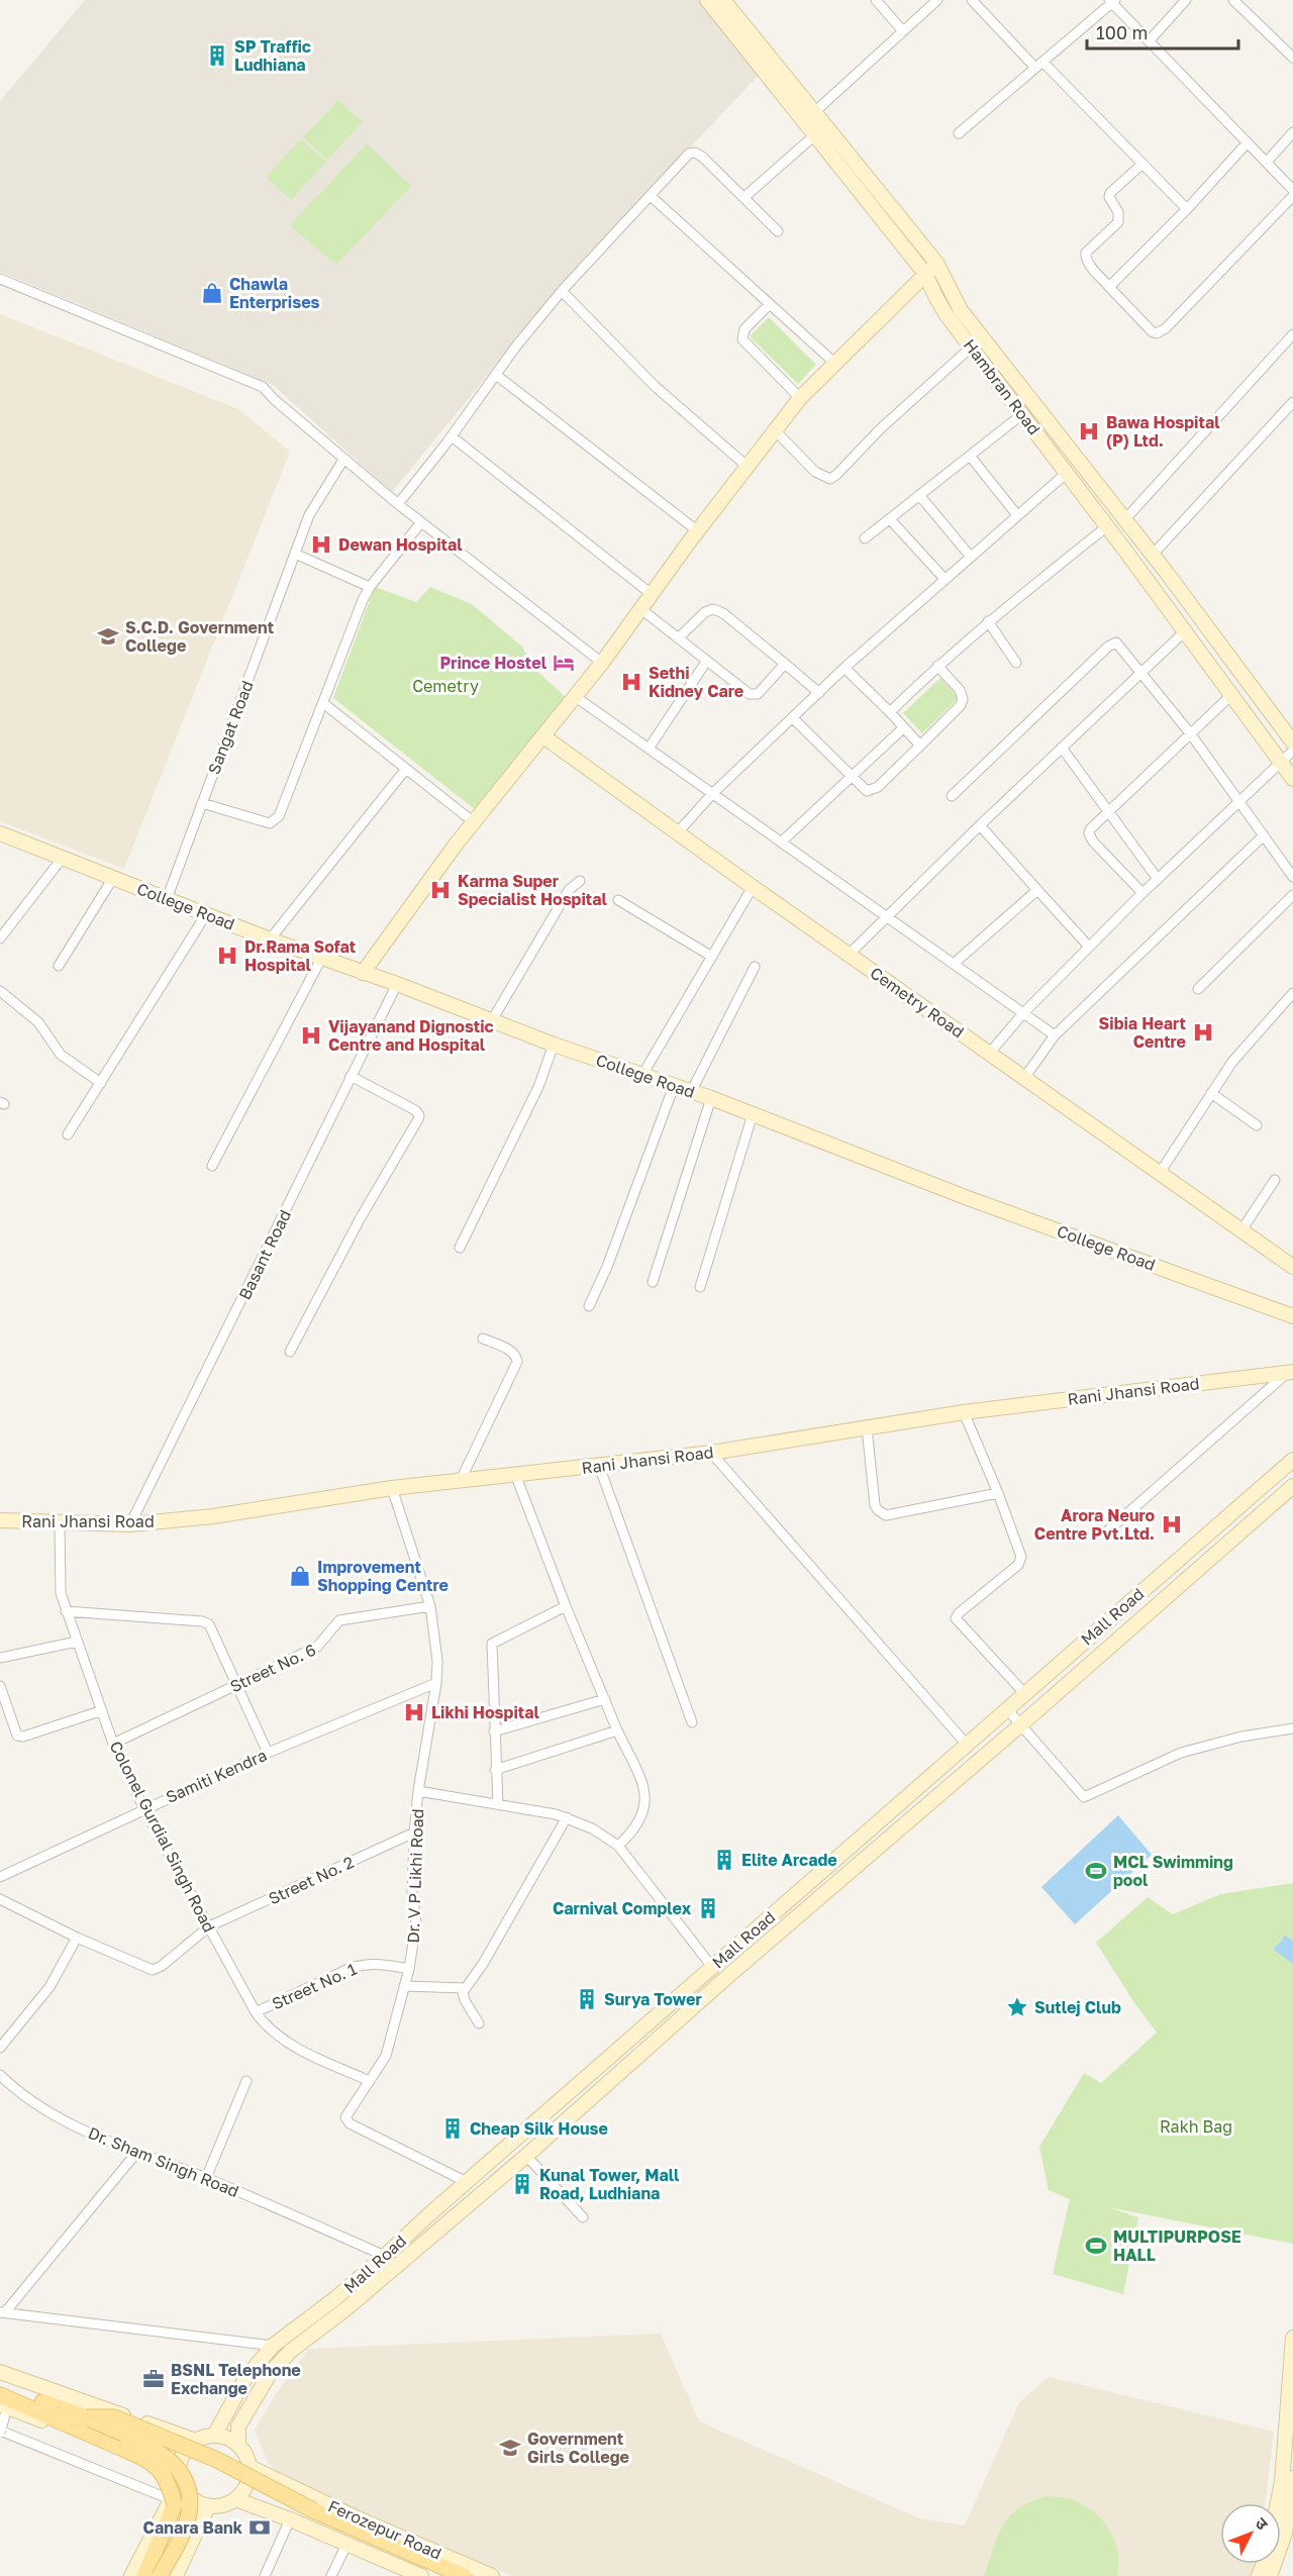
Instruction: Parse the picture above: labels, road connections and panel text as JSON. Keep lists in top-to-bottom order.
{
  "streets": {
    "main road": [
      "Hambran Road",
      "College Road",
      "Cemetry Road",
      "Rani Jhansi Road",
      "Mall Road",
      "Ferozepur Road"
    ],
    "street": [
      "Sangat Road",
      "Basant Road",
      "Street No. 6",
      "Samiti Kendra",
      "Colonel Gurdial Singh Road",
      "Dr. V P Likhi Road",
      "Street No. 2",
      "Street No. 1",
      "Dr. Sham Singh Road"
    ]
  },
  "crossings": [
    ["Sangat Road", "College Road"],
    ["College Road", "Basant Road"],
    ["Basant Road", "Rani Jhansi Road"],
    ["Rani Jhansi Road", "Colonel Gurdial Singh Road"],
    ["Rani Jhansi Road", "Dr. V P Likhi Road"],
    ["Mall Road", "Dr. V P Likhi Road"],
    ["Mall Road", "Dr. Sham Singh Road"],
    ["Street No. 6", "Colonel Gurdial Singh Road"],
    ["Street No. 6", "Dr. V P Likhi Road"],
    ["Samiti Kendra", "Colonel Gurdial Singh Road"],
    ["Samiti Kendra", "Dr. V P Likhi Road"],
    ["Colonel Gurdial Singh Road", "Dr. V P Likhi Road"],
    ["Colonel Gurdial Singh Road", "Street No. 2"],
    ["Colonel Gurdial Singh Road", "Street No. 1"],
    ["Dr. V P Likhi Road", "Street No. 2"],
    ["Dr. V P Likhi Road", "Street No. 1"]
  ],
  "parks": ["Cemetry", "Rakh Bag"],
  "places": {
    "building": [
      "SP Traffic Ludhiana",
      "Elite Arcade",
      "Carnival Complex",
      "Surya Tower",
      "Cheap Silk House",
      "Kunal Tower, Mall Road, Ludhiana"
    ],
    "shop": ["Chawla Enterprises", "Improvement Shopping Centre"],
    "hospital": [
      "Bawa Hospital (P) Ltd.",
      "Dewan Hospital",
      "Sethi Kidney Care",
      "Karma Super Specialist Hospital",
      "Dr.Rama Sofat Hospital",
      "Sibia Heart Centre",
      "Vijayanand Dignostic Centre and Hospital",
      "Arora Neuro Centre Pvt.Ltd.",
      "Likhi Hospital"
    ],
    "school or university": ["S.C.D. Government College", "Government Girls College"],
    "hotel": ["Prince Hostel"],
    "sports": ["MCL Swimming pool", "MULTIPURPOSE HALL"],
    "place": ["Sutlej Club"],
    "office": ["BSNL Telephone Exchange"],
    "bank": ["Canara Bank"]
  },
  "scale_bar": "100 m",
  "north": "top right"
}
